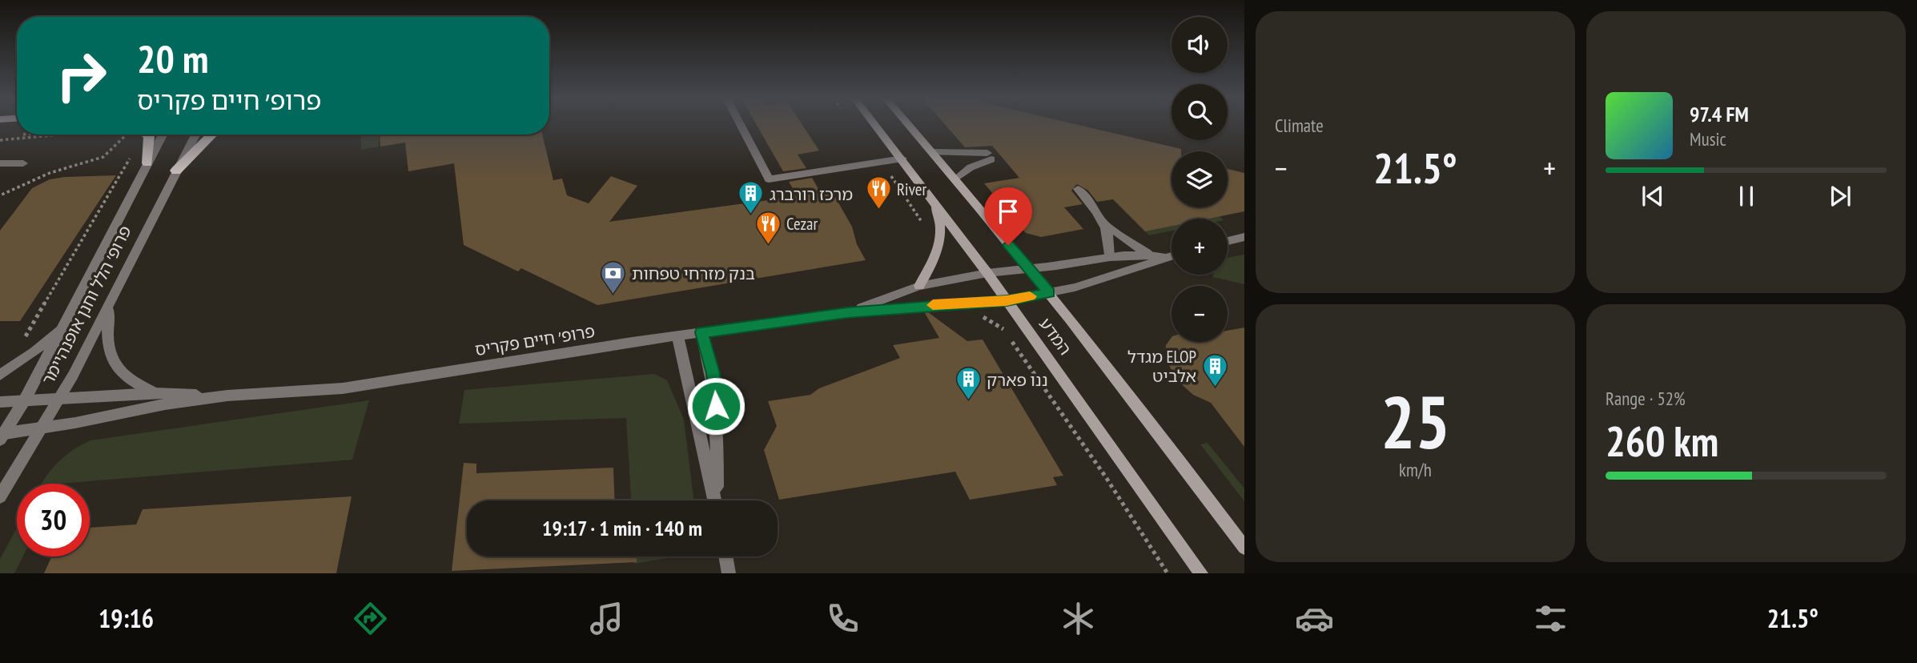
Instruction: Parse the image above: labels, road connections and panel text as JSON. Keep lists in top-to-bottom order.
{
  "streets": {
    "main road": ["המדע"],
    "street": ["פרופ׳ הלל וחנן אופנהיימר", "פרופ׳ חיים פקריס"]
  },
  "crossings": [
    ["פרופ׳ הלל וחנן אופנהיימר", "פרופ׳ חיים פקריס"],
    ["המדע", "פרופ׳ חיים פקריס"]
  ],
  "places": {
    "restaurant": ["River", "Cezar"],
    "building": ["מרכז רורברג", "מגדל ELOP אלביט", "ננו פארק"],
    "bank": ["בנק מזרחי טפחות"]
  },
  "page": {
    "tile": [
      "Climate",
      ["25", "km/h"],
      ["Range · 52%", "260 km"]
    ],
    "map_buttons": ["+", "−"],
    "turn": ["20 m", "פרופ׳ חיים פקריס"],
    "song": ["97.4 FM", "Music"],
    "heat": ["−", "21.5°", "+"],
    "limit": "30",
    "trip": "19:17 · 1 min · 140 m",
    "tabs": ["19:16", "21.5°"]
  }
}
